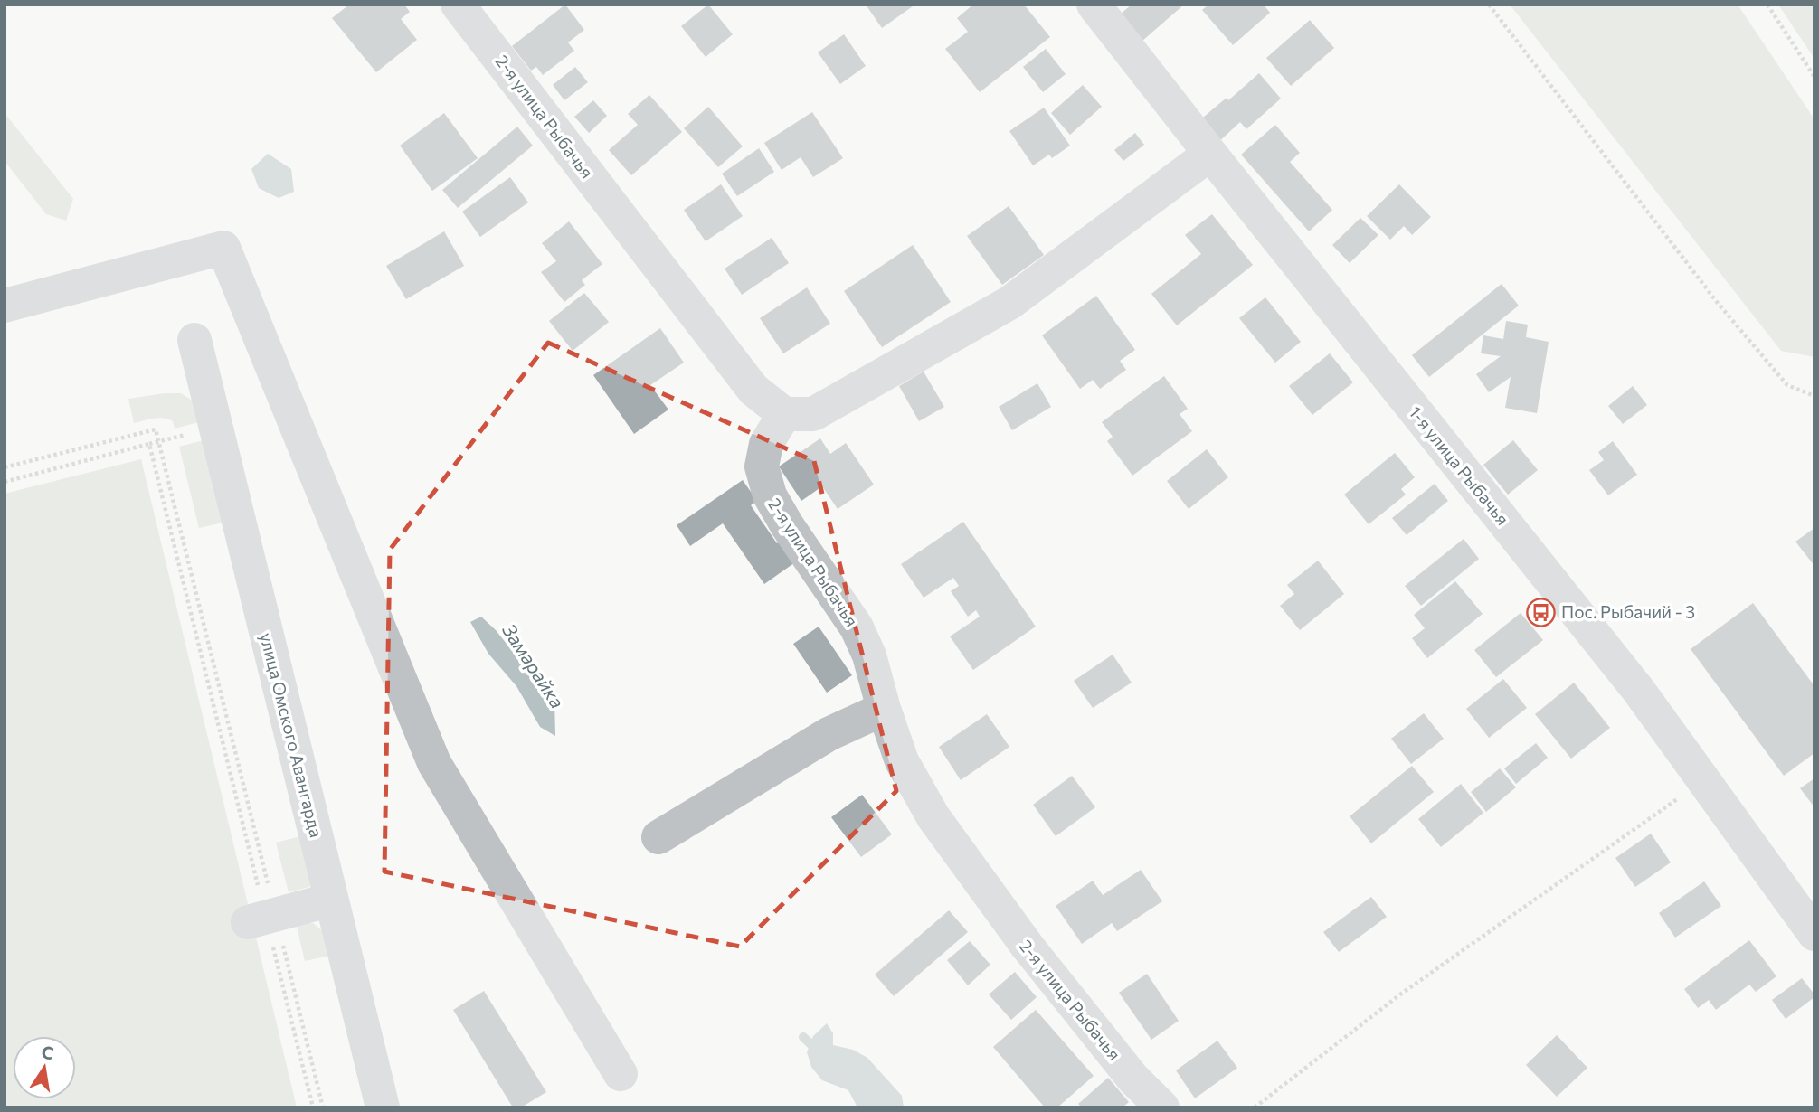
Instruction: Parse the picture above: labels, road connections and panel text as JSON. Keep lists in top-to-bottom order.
{
  "streets": {
    "street": ["2-я улица Рыбачья", "1-я улица Рыбачья", "улица Омского Авангарда"]
  },
  "water": ["Замарайка"],
  "places": {
    "bus stop": ["Пос. Рыбачий - 3"]
  },
  "north": "top"
}
